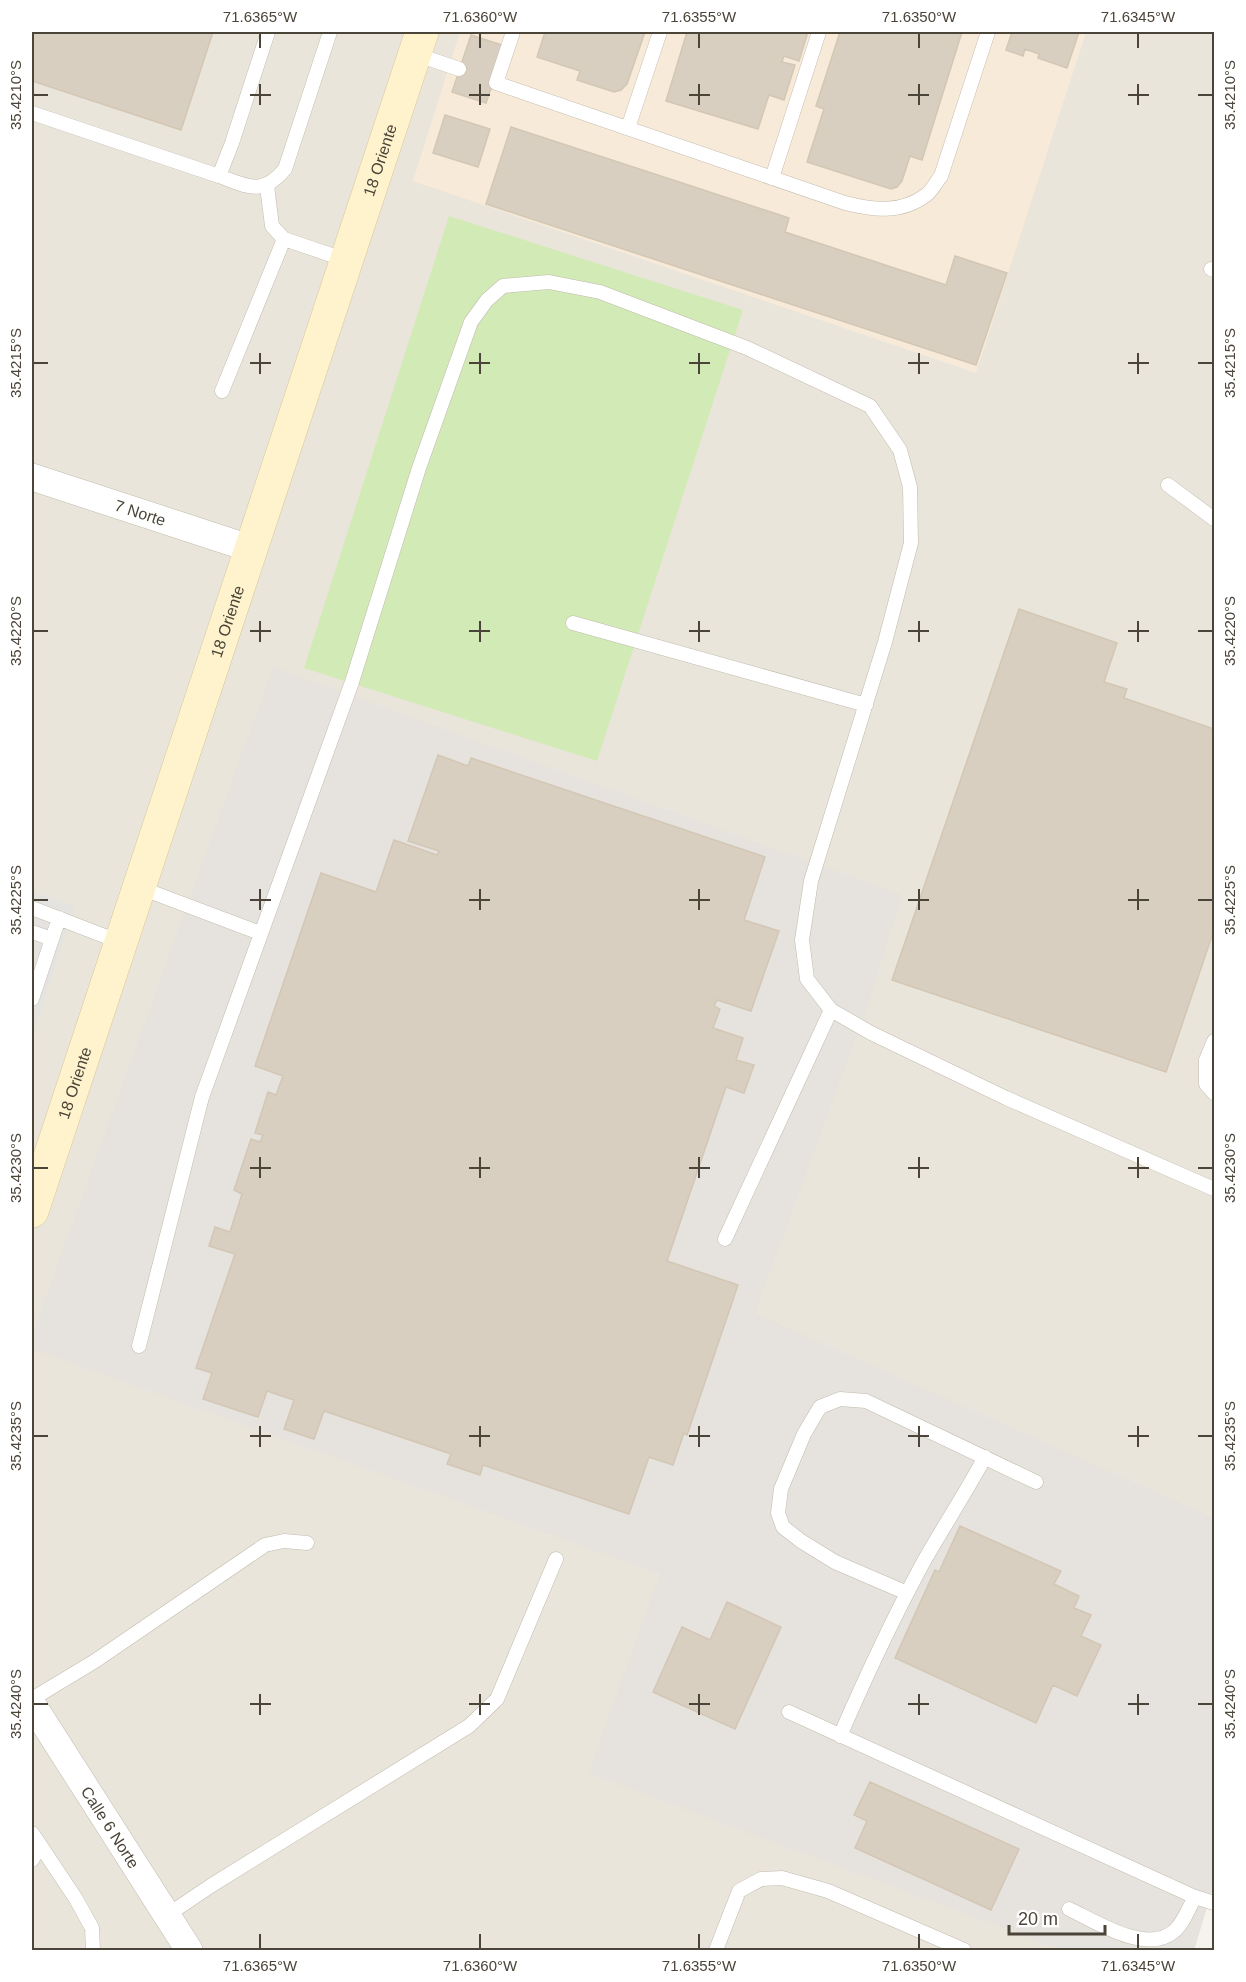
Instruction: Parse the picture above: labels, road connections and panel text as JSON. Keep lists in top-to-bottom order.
{
  "streets": {
    "street": ["18 Oriente", "7 Norte", "Calle 6 Norte"]
  },
  "crossings": [
    ["18 Oriente", "7 Norte"]
  ],
  "scale_bar": "20 m",
  "coordinates": [
    "71.6365°W",
    "71.6360°W",
    "71.6355°W",
    "71.6350°W",
    "71.6345°W",
    "35.4210°S",
    "35.4215°S",
    "35.4220°S",
    "35.4225°S",
    "35.4230°S",
    "35.4235°S",
    "35.4240°S"
  ]
}
